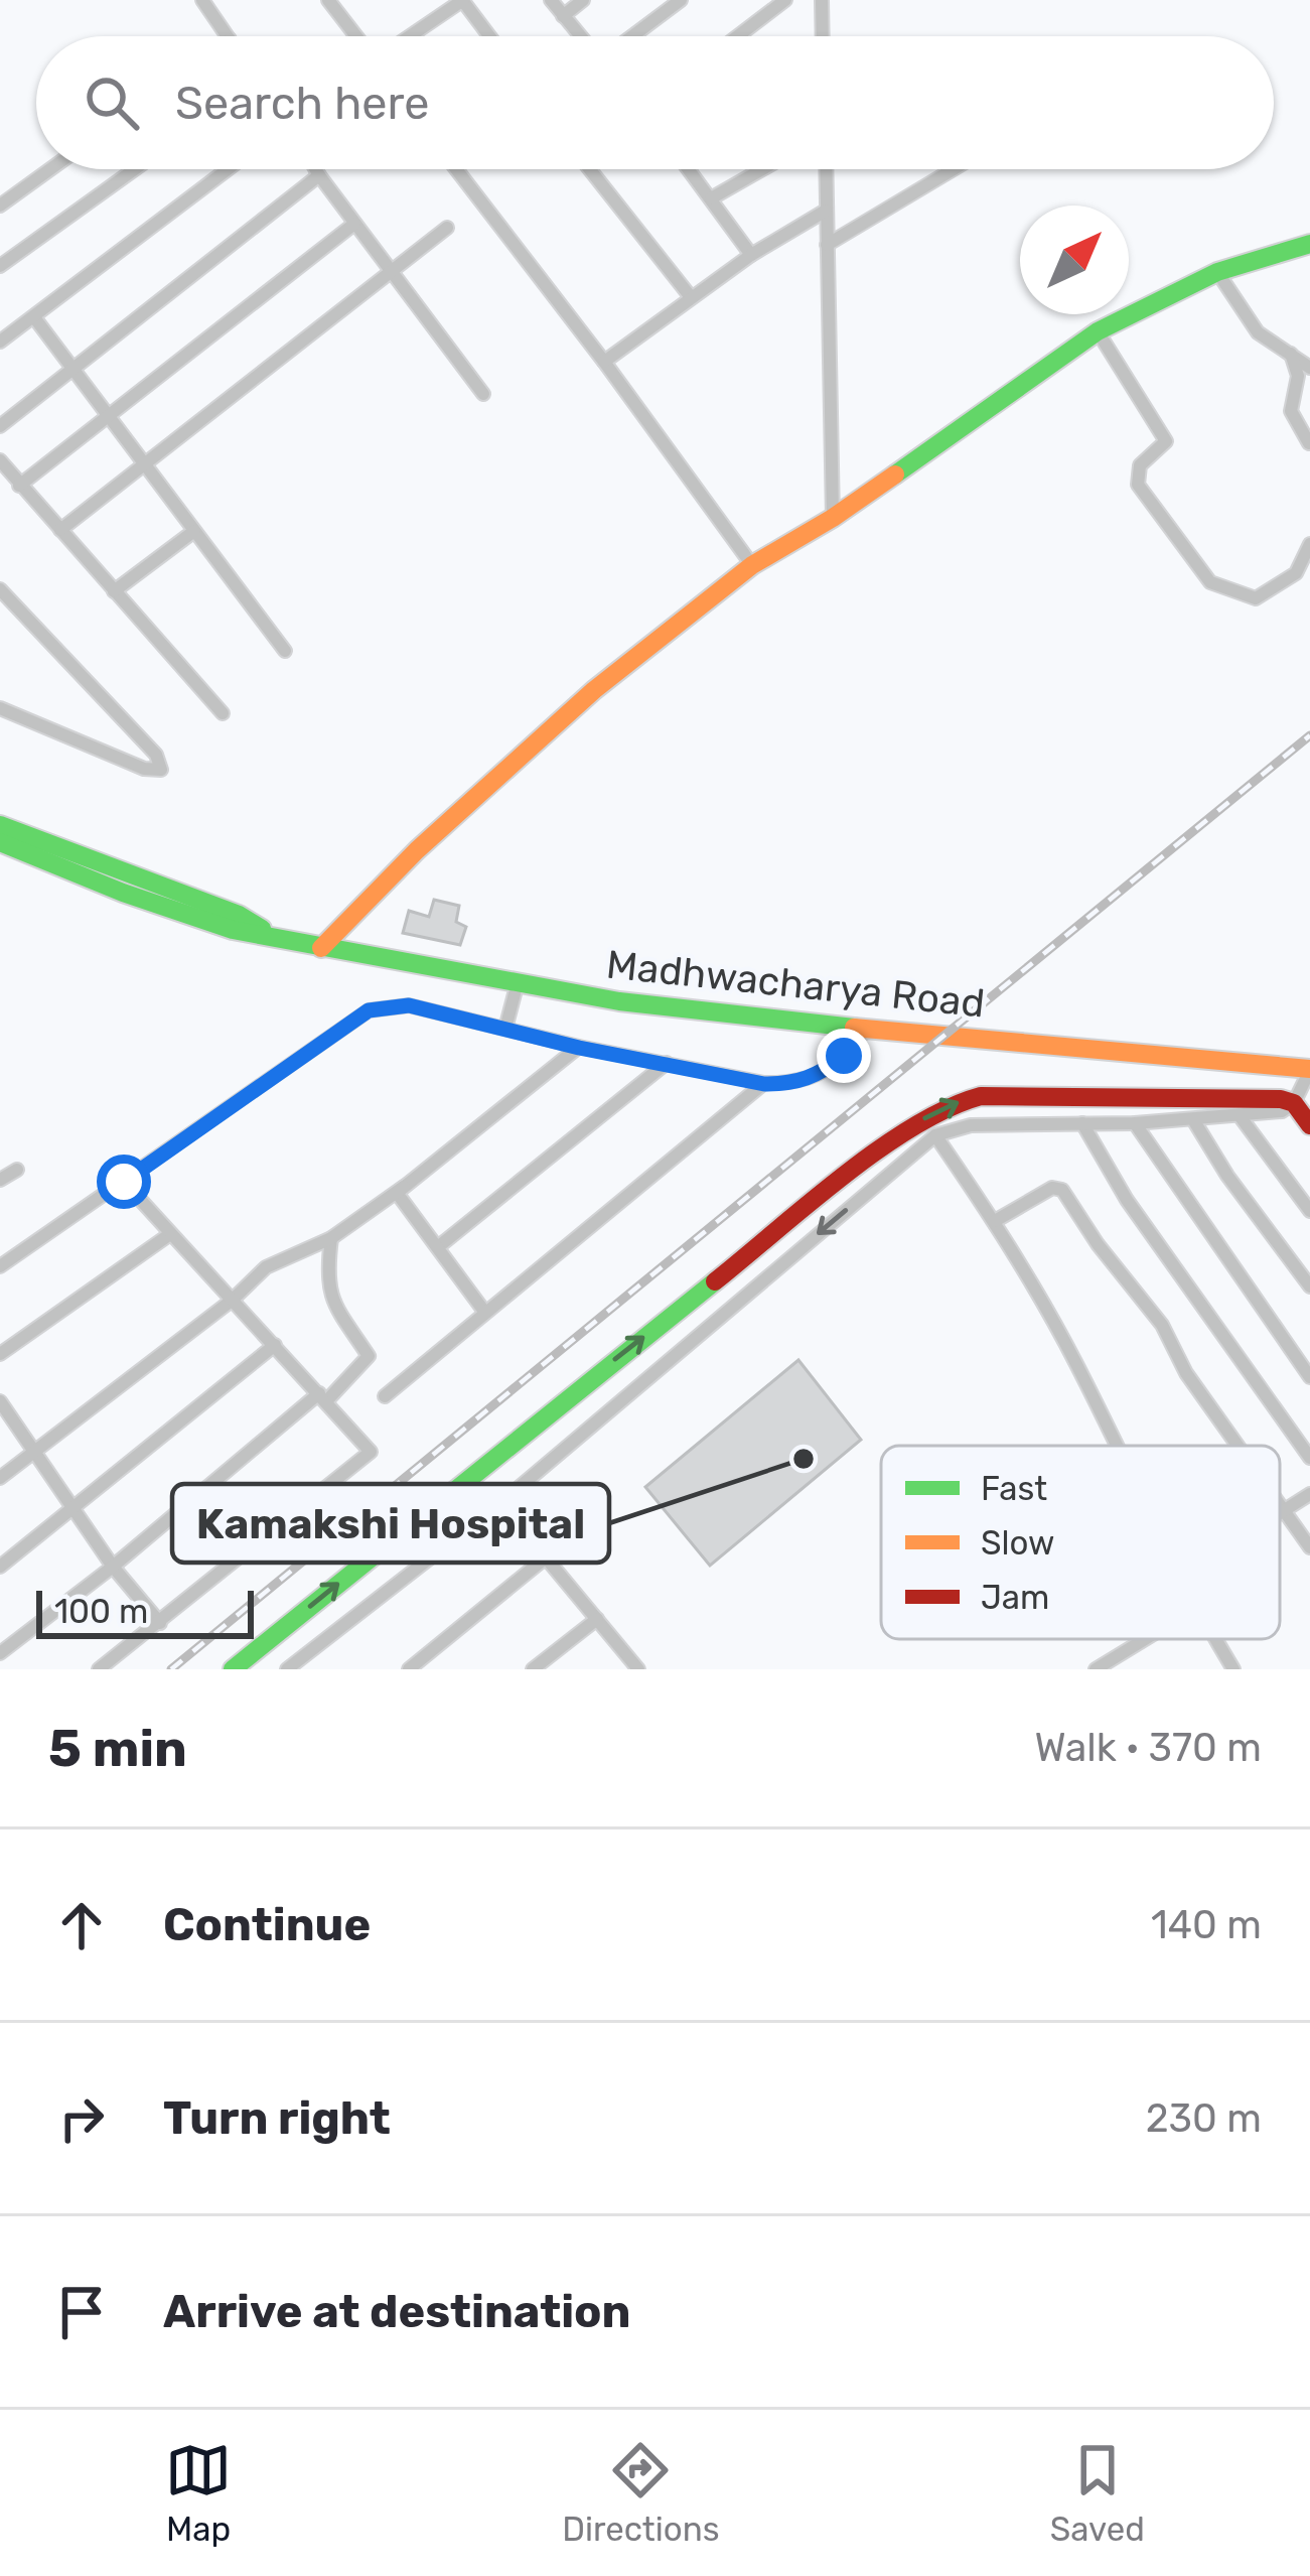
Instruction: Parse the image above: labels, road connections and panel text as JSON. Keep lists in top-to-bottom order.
{
  "streets": {
    "street": ["Madhwacharya Road"]
  },
  "places": ["Kamakshi Hospital"],
  "legend": ["Fast", "Slow", "Jam"],
  "scale_bar": "100 m",
  "north": "top right",
  "page": {
    "search": "Search here",
    "scale": "100 m",
    "heading": ["5 min", "Walk · 370 m"],
    "list": [
      ["Continue", "140 m"],
      ["Turn right", "230 m"],
      "Arrive at destination"
    ],
    "nav": ["Map", "Directions", "Saved"]
  }
}
